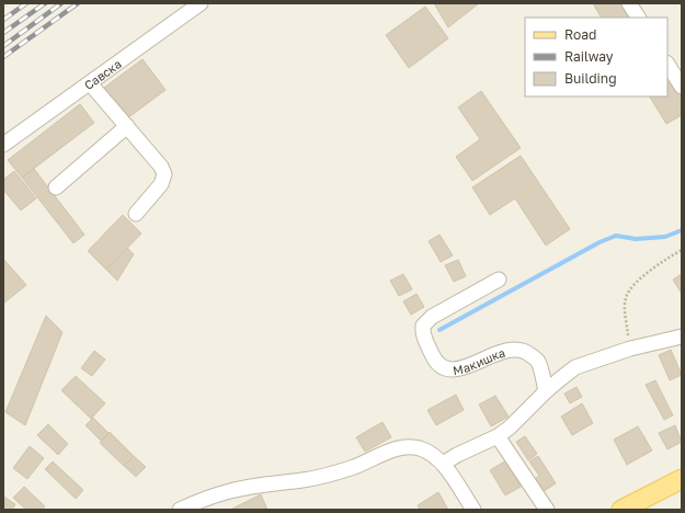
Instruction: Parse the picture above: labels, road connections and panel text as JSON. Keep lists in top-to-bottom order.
{
  "streets": {
    "street": ["Савска", "Макишка"]
  },
  "legend": ["Road", "Railway", "Building"]
}
